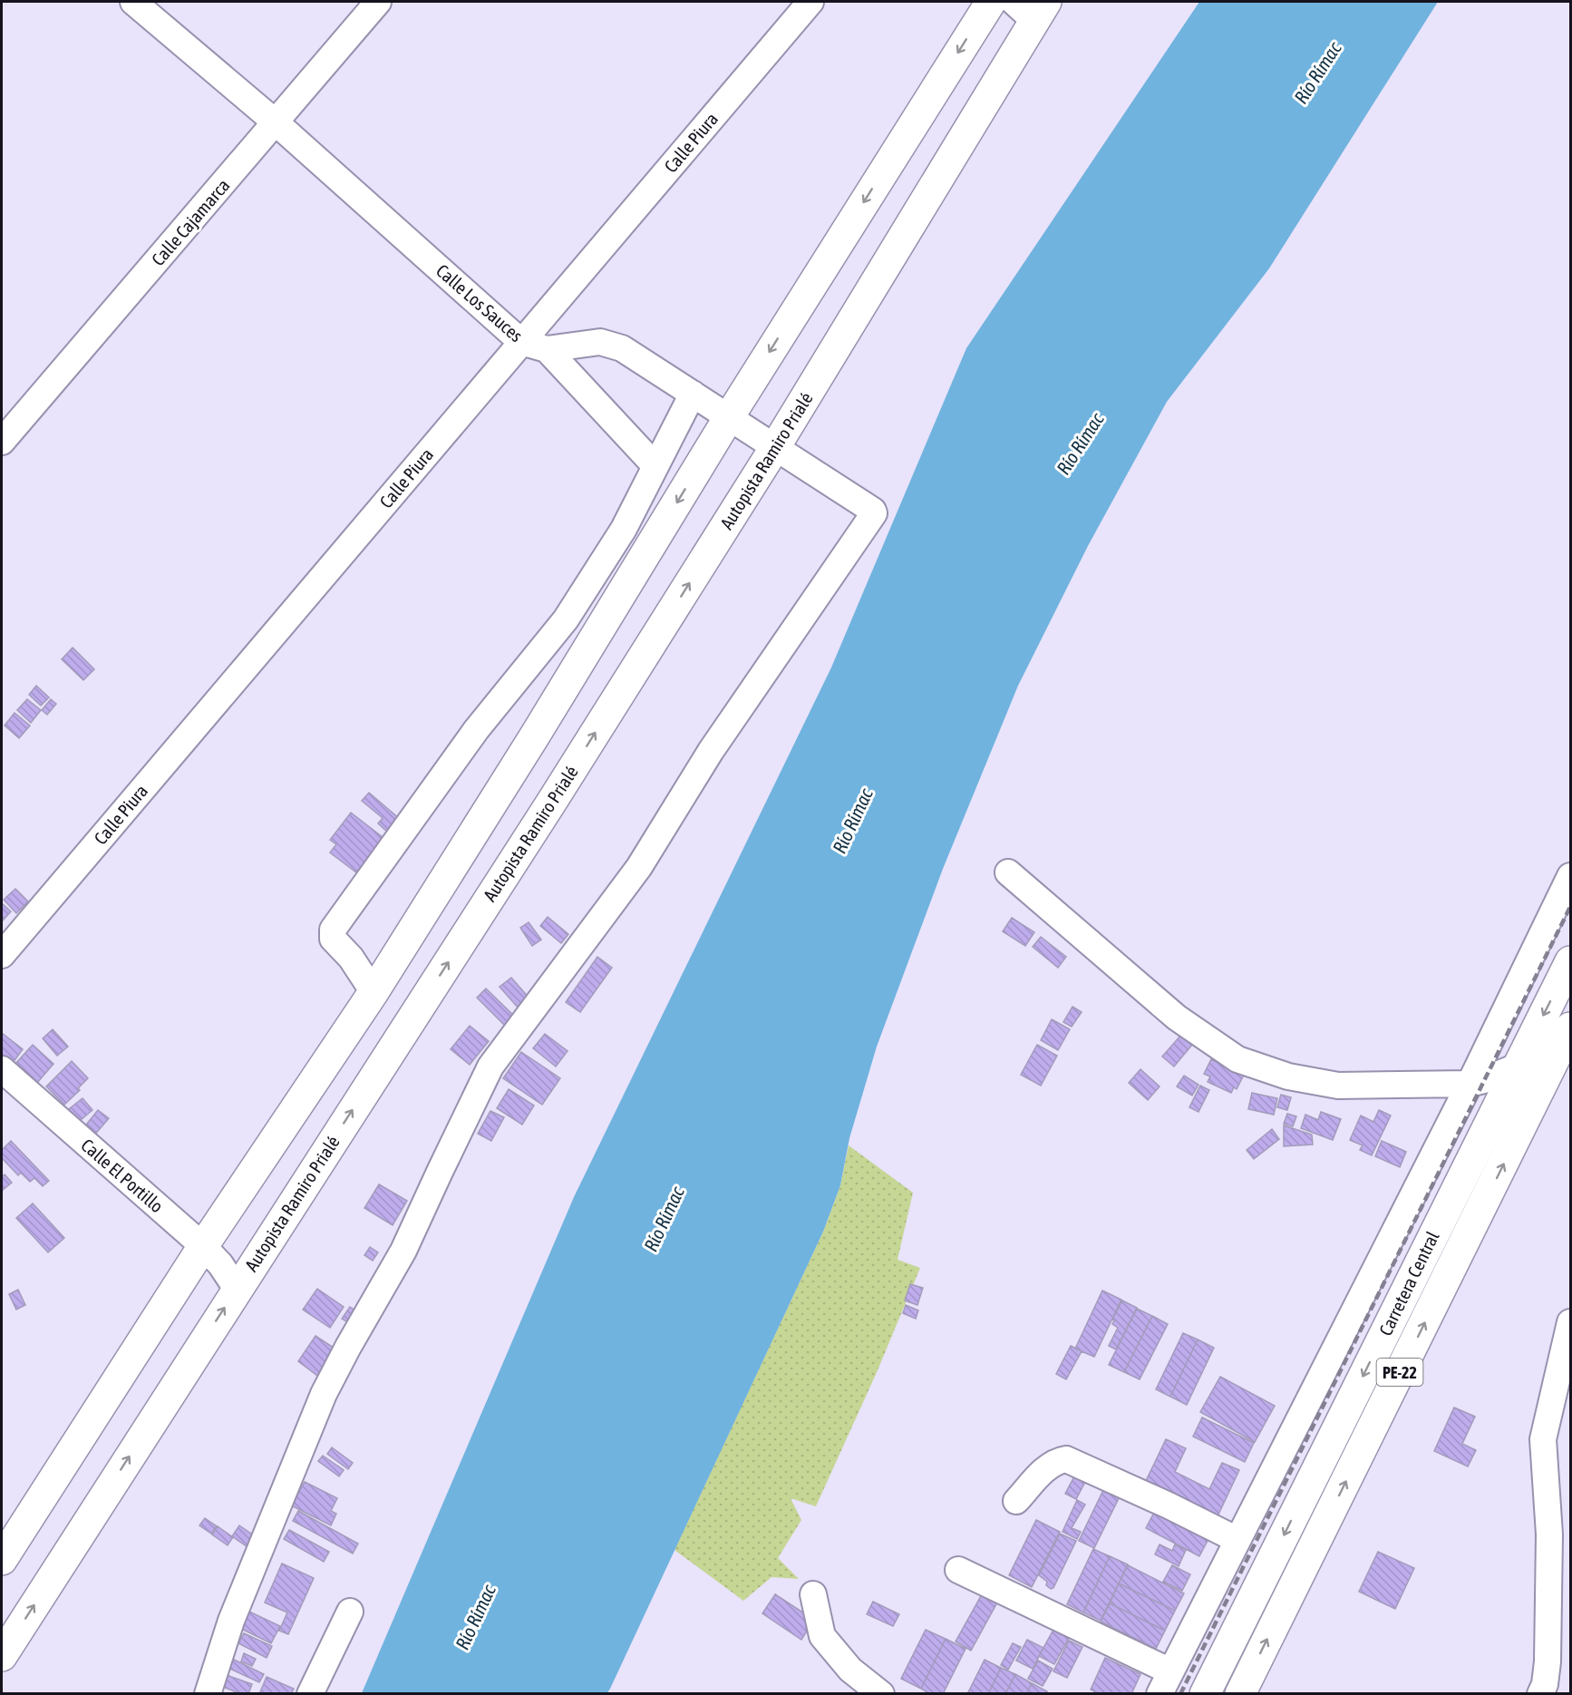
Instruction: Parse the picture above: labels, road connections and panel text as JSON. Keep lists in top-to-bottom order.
{
  "streets": {
    "highway": ["Autopista Ramiro Prialé", "Carretera Central", "PE-22"],
    "street": [
      "Calle Piura",
      "Calle Cajamarca",
      "Calle Los Sauces",
      "Calle El Portillo"
    ]
  },
  "crossings": [
    ["Calle Piura", "Calle Los Sauces"],
    ["Calle Cajamarca", "Calle Los Sauces"],
    ["Calle Los Sauces", "Autopista Ramiro Prialé"],
    ["Autopista Ramiro Prialé", "Calle El Portillo"]
  ],
  "water": ["Río Rímac"]
}
